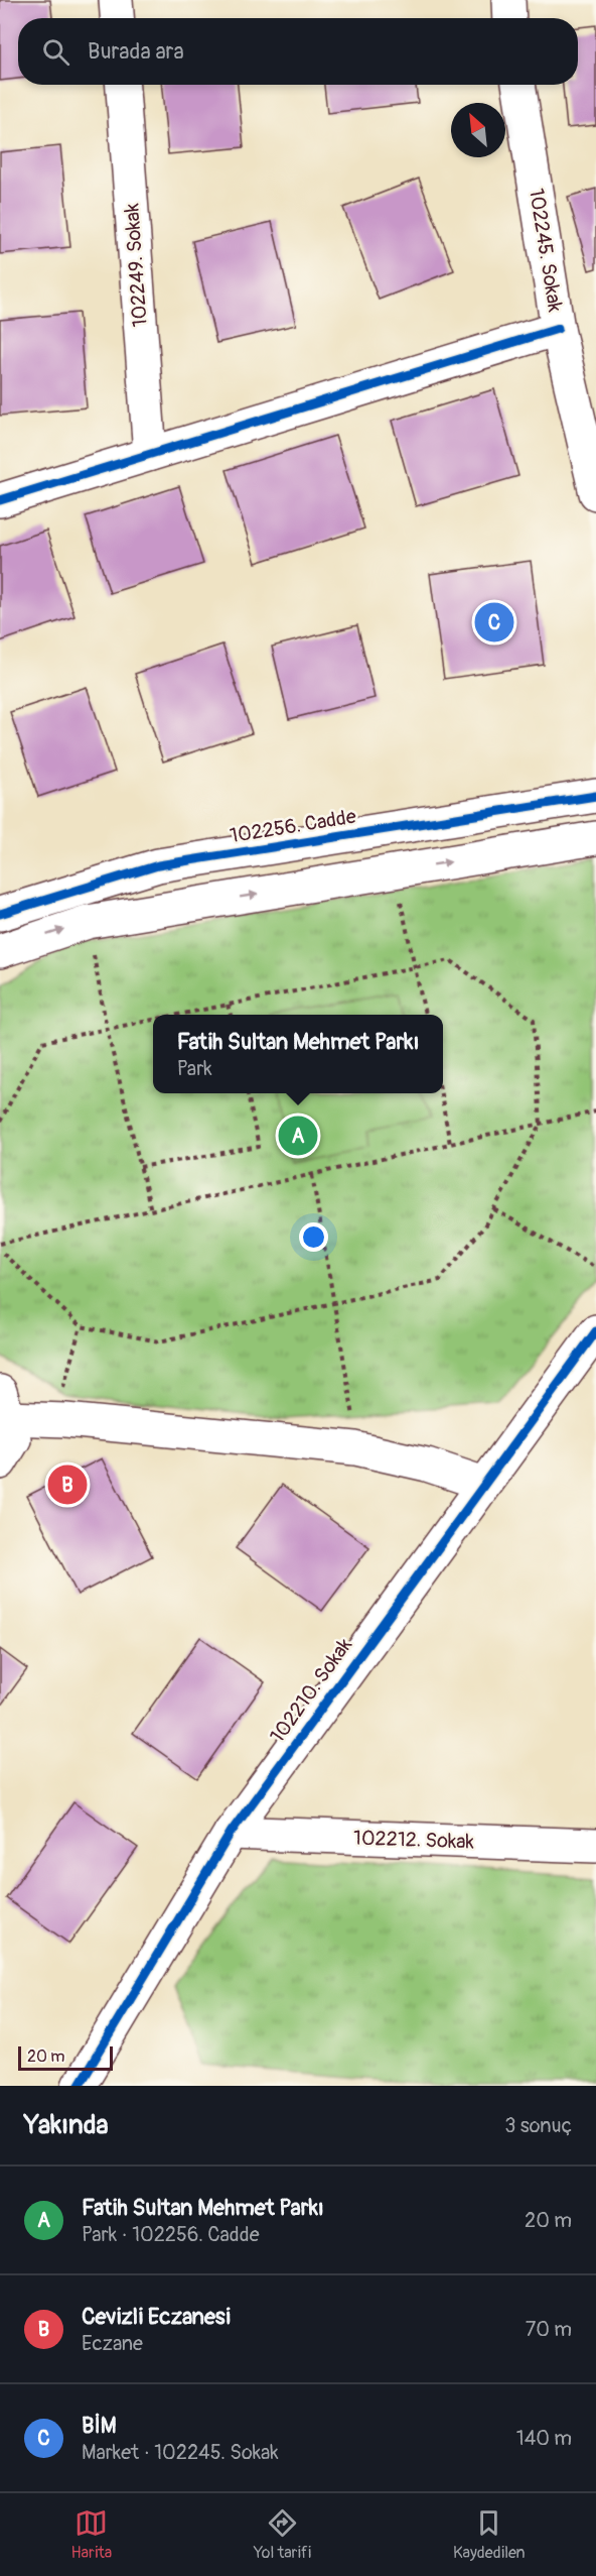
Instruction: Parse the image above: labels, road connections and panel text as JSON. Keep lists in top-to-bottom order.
{
  "streets": {
    "street": [
      "102245. Sokak",
      "102249. Sokak",
      "102256. Cadde",
      "102210. Sokak",
      "102212. Sokak"
    ]
  },
  "crossings": [
    ["102210. Sokak", "102212. Sokak"]
  ],
  "scale_bar": "20 m",
  "north": "top left",
  "page": {
    "search": "Burada ara",
    "pins": ["C", "A", "B"],
    "popup": ["Fatih Sultan Mehmet Parkı", "Park"],
    "scale": "20 m",
    "heading": ["Yakında", "3 sonuç"],
    "list": [
      {
        "mark": "A",
        "name": "Fatih Sultan Mehmet Parkı",
        "note": "Park · 102256. Cadde",
        "value": "20 m"
      },
      {
        "mark": "B",
        "name": "Cevizli Eczanesi",
        "note": "Eczane",
        "value": "70 m"
      },
      {
        "mark": "C",
        "name": "BİM",
        "note": "Market · 102245. Sokak",
        "value": "140 m"
      }
    ],
    "nav": ["Harita", "Yol tarifi", "Kaydedilen"]
  }
}
